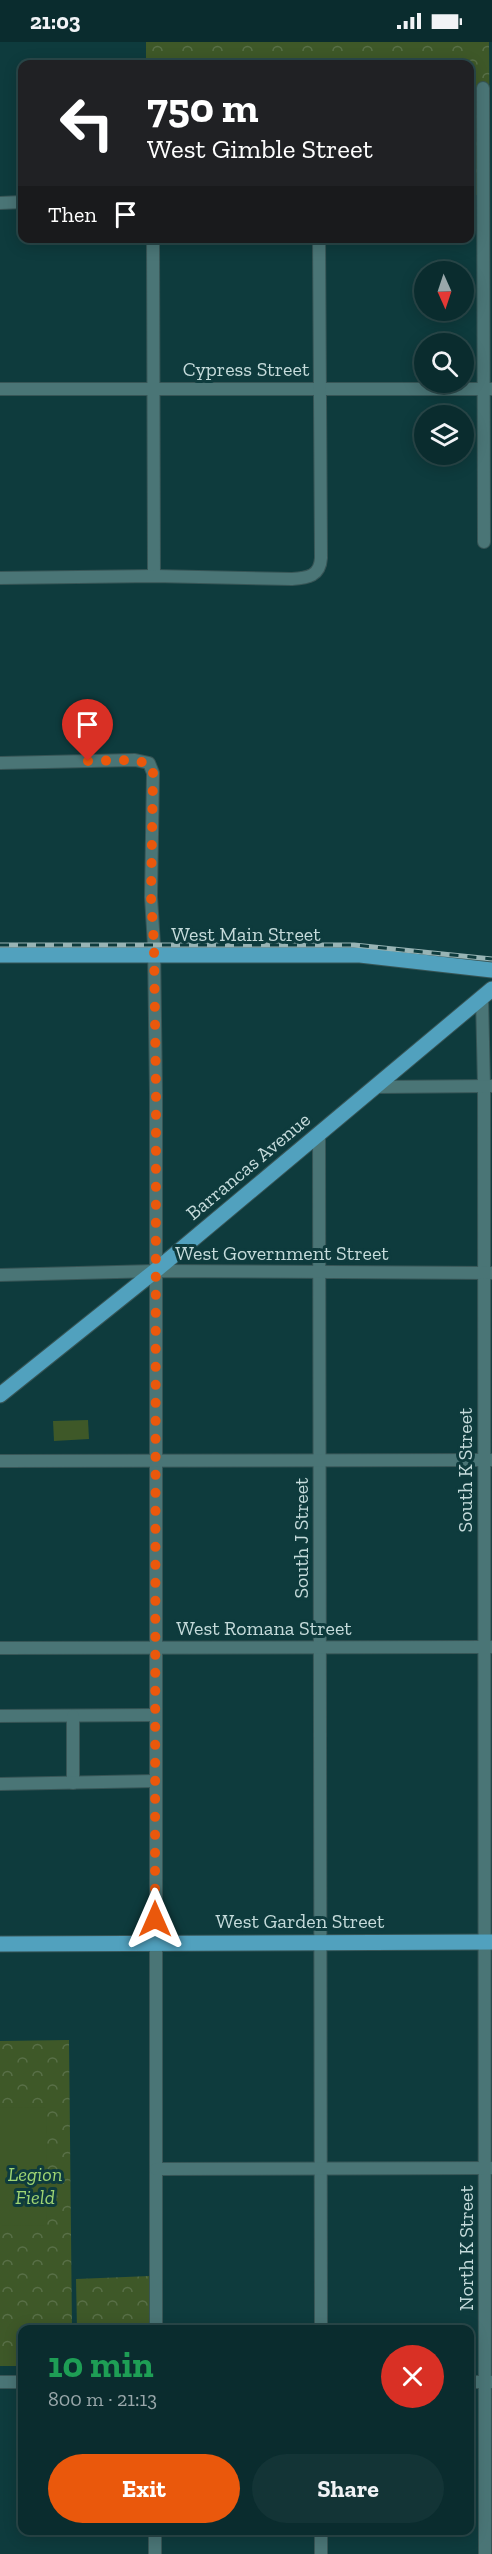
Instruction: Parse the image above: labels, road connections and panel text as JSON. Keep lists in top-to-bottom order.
{
  "streets": {
    "main road": ["West Main Street", "Barrancas Avenue", "West Garden Street"],
    "street": [
      "Cypress Street",
      "West Government Street",
      "South K Street",
      "South J Street",
      "West Romana Street",
      "North K Street"
    ]
  },
  "crossings": [
    ["Barrancas Avenue", "West Government Street"],
    ["Barrancas Avenue", "South K Street"],
    ["Barrancas Avenue", "South J Street"],
    ["West Government Street", "South K Street"],
    ["West Government Street", "South J Street"],
    ["South K Street", "West Romana Street"],
    ["South K Street", "West Garden Street"],
    ["South K Street", "North K Street"],
    ["South J Street", "West Romana Street"],
    ["South J Street", "West Garden Street"],
    ["West Garden Street", "North K Street"]
  ],
  "parks": ["Legion Field"],
  "north": "bottom",
  "page": {
    "status": "21:03",
    "turn": ["750 m", "West Gimble Street"],
    "then": "Then",
    "heading": ["10 min", "800 m · 21:13"],
    "buttons": ["Exit", "Share"]
  }
}
